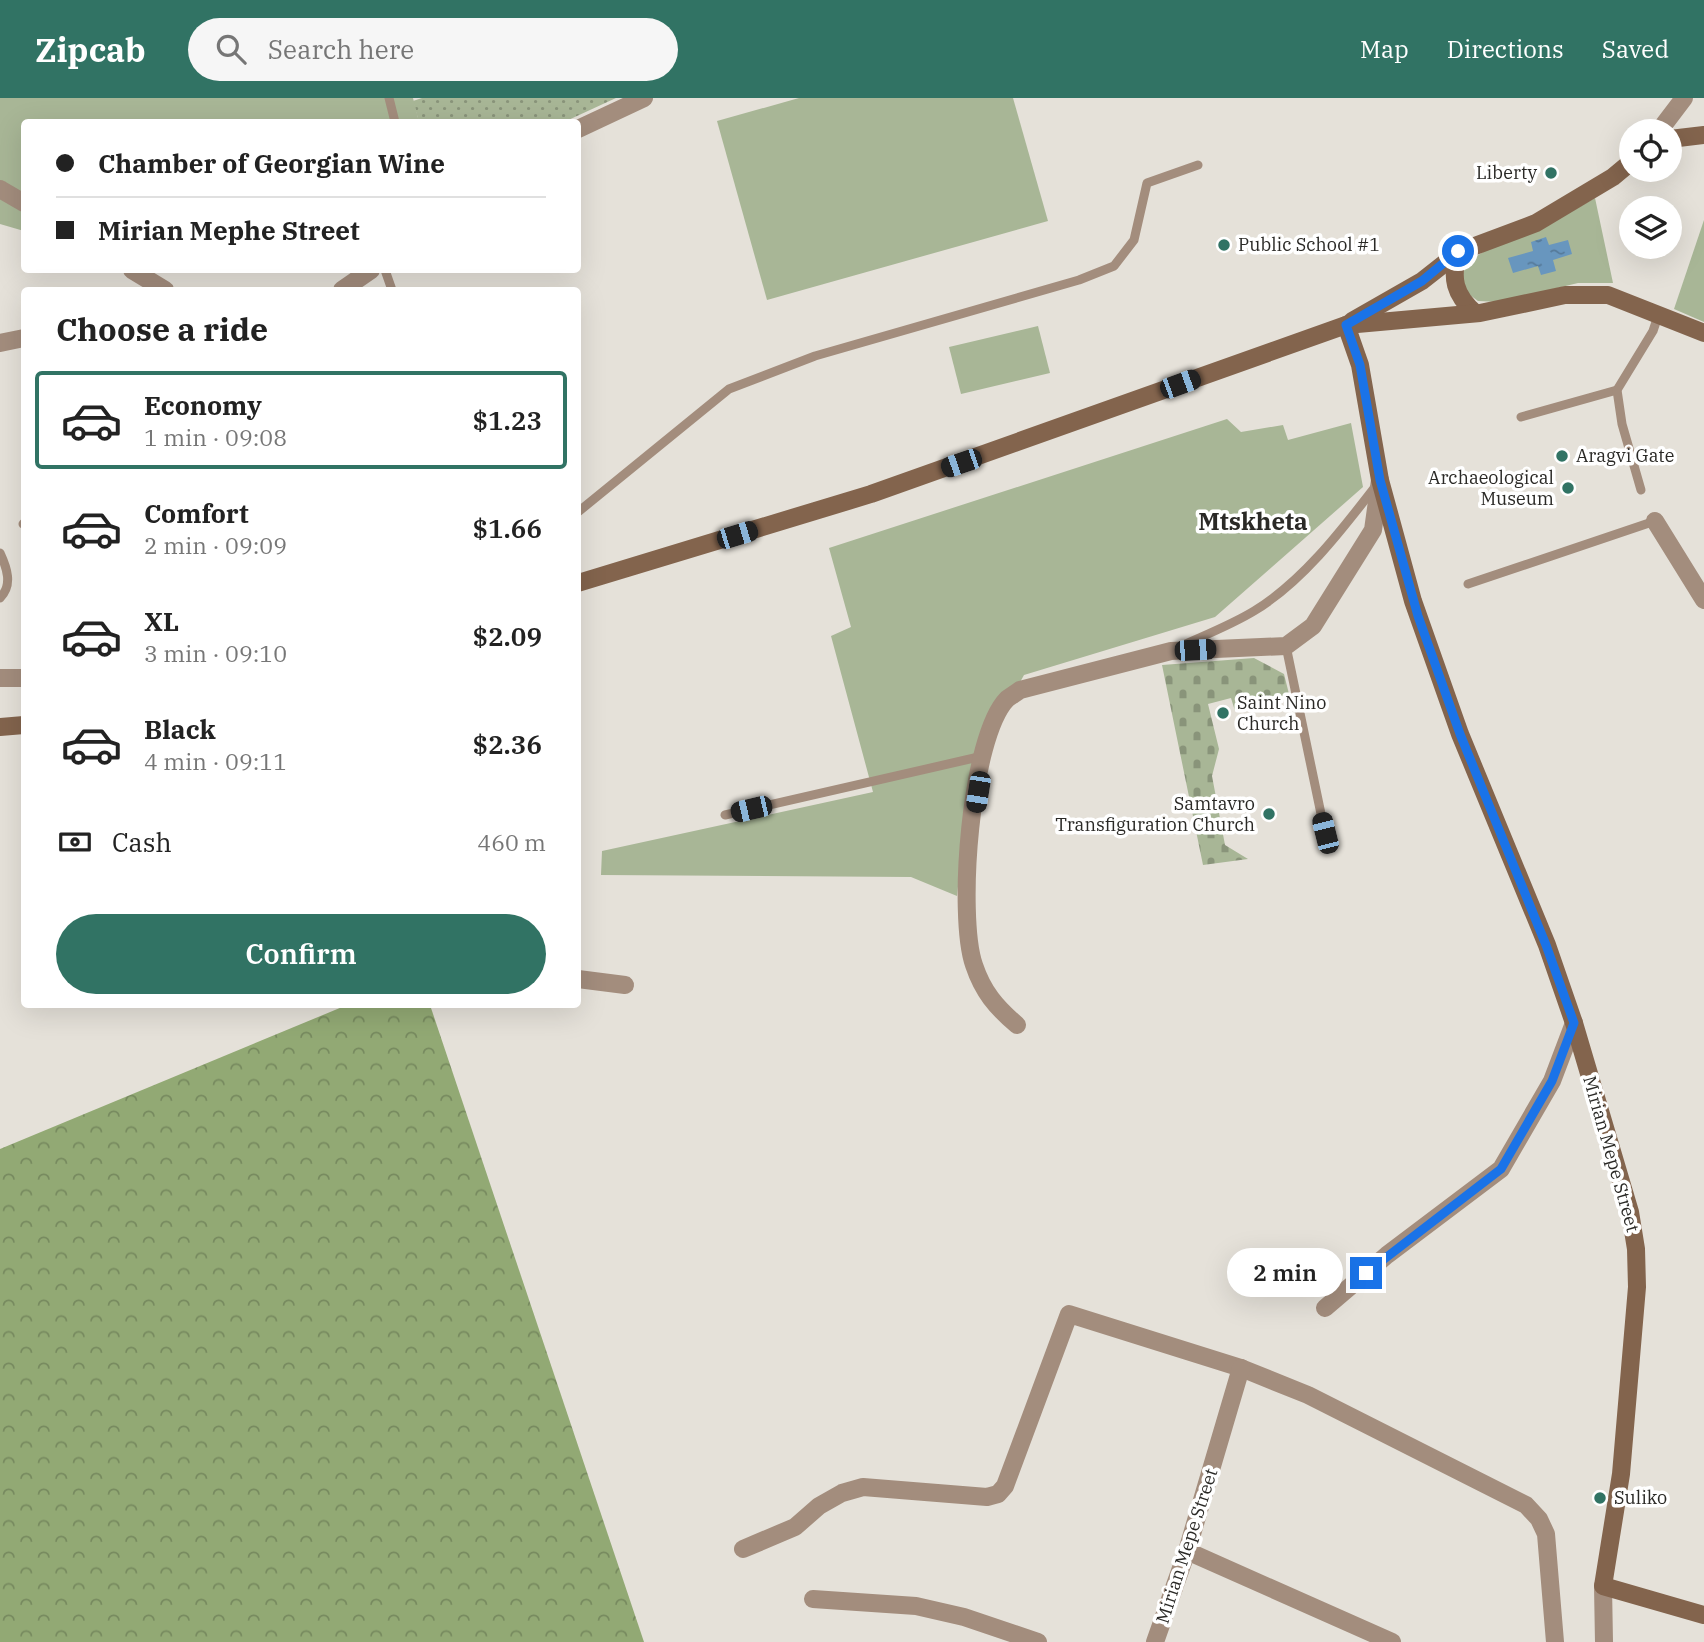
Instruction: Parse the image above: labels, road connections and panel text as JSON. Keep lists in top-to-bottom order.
{
  "streets": {
    "main road": ["Mirian Mepe Street"]
  },
  "districts": ["Mtskheta"],
  "places": [
    "Liberty",
    "Public School #1",
    "Aragvi Gate",
    "Archaeological Museum",
    "Saint Nino Church",
    "Samtavro Transfiguration Church",
    "Suliko"
  ],
  "page": {
    "header": "Zipcab",
    "search": "Search here",
    "nav": ["Map", "Directions", "Saved"],
    "banner": ["Chamber of Georgian Wine", "Mirian Mephe Street"],
    "heading": "Choose a ride",
    "list": [
      {
        "name": "Economy",
        "note": "1 min · 09:08",
        "value": "$1.23"
      },
      {
        "name": "Comfort",
        "note": "2 min · 09:09",
        "value": "$1.66"
      },
      {
        "name": "XL",
        "note": "3 min · 09:10",
        "value": "$2.09"
      },
      {
        "name": "Black",
        "note": "4 min · 09:11",
        "value": "$2.36"
      }
    ],
    "pay": ["Cash", "460 m"],
    "buttons": "Confirm",
    "bubble": "2 min"
  }
}
